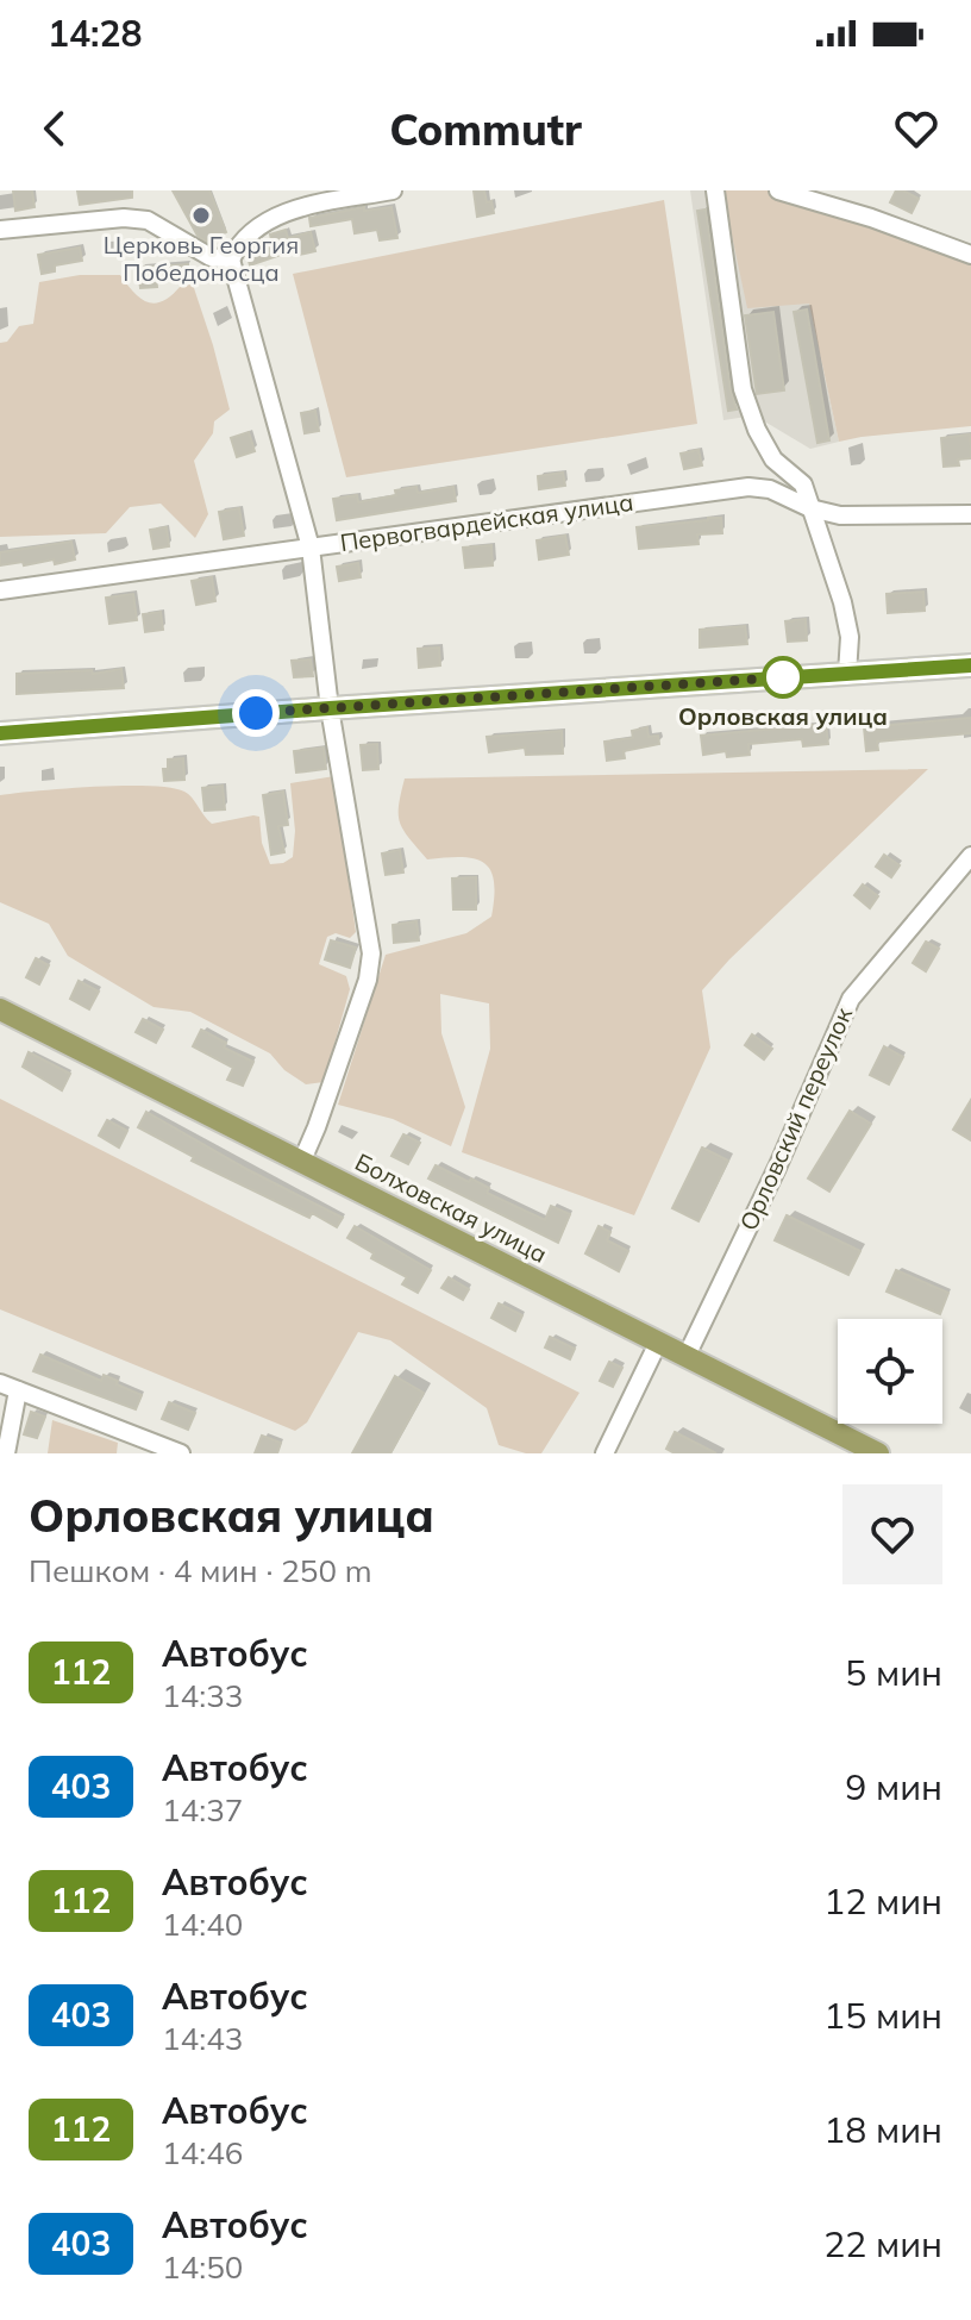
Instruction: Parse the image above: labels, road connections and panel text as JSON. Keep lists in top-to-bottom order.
{
  "streets": {
    "main road": ["Болховская улица"],
    "street": ["Первогвардейская улица", "Орловский переулок"]
  },
  "crossings": [
    ["Орловский переулок", "Болховская улица"]
  ],
  "places": ["Церковь Георгия Победоносца", "Орловская улица"],
  "lines": ["bus line 112"],
  "page": {
    "status": "14:28",
    "header": "Commutr",
    "heading": ["Орловская улица", "Пешком · 4 мин · 250 m"],
    "list": [
      {
        "mark": "112",
        "name": "Автобус",
        "note": "14:33",
        "value": "5 мин"
      },
      {
        "mark": "403",
        "name": "Автобус",
        "note": "14:37",
        "value": "9 мин"
      },
      {
        "mark": "112",
        "name": "Автобус",
        "note": "14:40",
        "value": "12 мин"
      },
      {
        "mark": "403",
        "name": "Автобус",
        "note": "14:43",
        "value": "15 мин"
      },
      {
        "mark": "112",
        "name": "Автобус",
        "note": "14:46",
        "value": "18 мин"
      },
      {
        "mark": "403",
        "name": "Автобус",
        "note": "14:50",
        "value": "22 мин"
      }
    ]
  }
}
